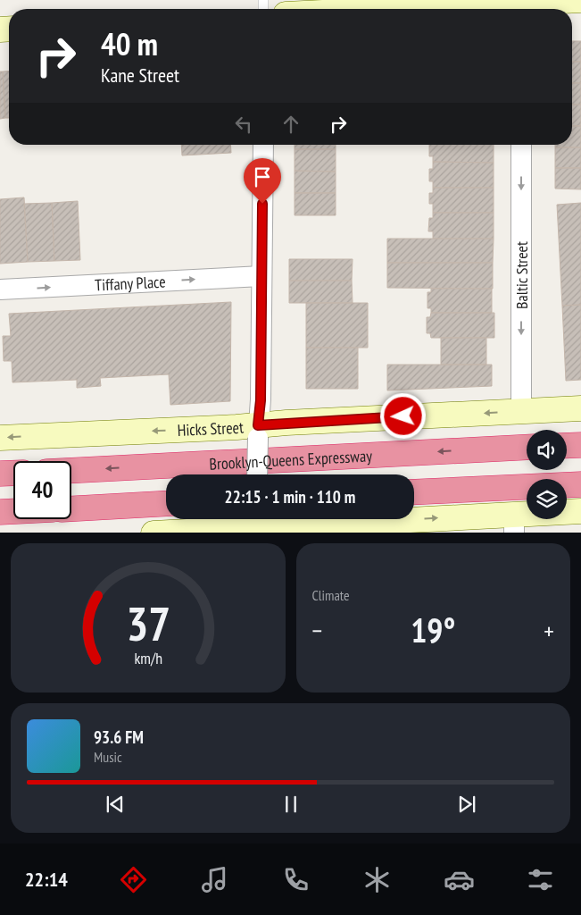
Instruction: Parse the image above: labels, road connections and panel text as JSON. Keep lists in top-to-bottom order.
{
  "streets": {
    "highway": ["Brooklyn-Queens Expressway"],
    "street": ["Baltic Street", "Tiffany Place", "Hicks Street"]
  },
  "crossings": [
    ["Baltic Street", "Hicks Street"]
  ],
  "one_way": ["Baltic Street", "Tiffany Place"],
  "page": {
    "turn": ["40 m", "Kane Street"],
    "limit": "40",
    "trip": "22:15 · 1 min · 110 m",
    "tile": "Climate",
    "heat": ["−", "19°", "+"],
    "song": ["93.6 FM", "Music"],
    "tabs": "22:14",
    "gauge": ["37", "km/h"]
  }
}
